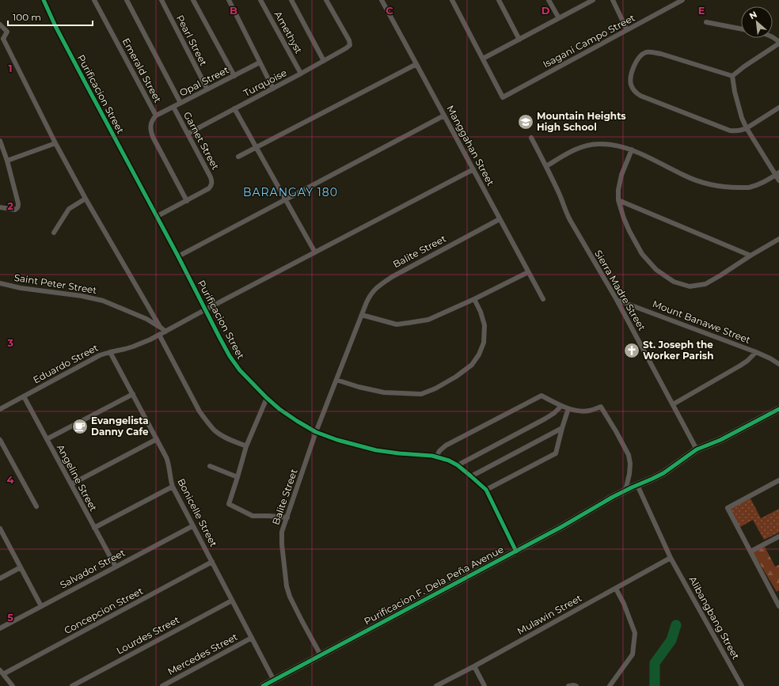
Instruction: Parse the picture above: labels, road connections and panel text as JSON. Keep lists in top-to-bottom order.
{
  "streets": {
    "street": [
      "Amethyst",
      "Pearl Street",
      "Isagani Campo Street",
      "Emerald Street",
      "Opal Street",
      "Turquoise",
      "Purificacion Street",
      "Garnet Street",
      "Manggahan Street",
      "Balite Street",
      "Saint Peter Street",
      "Sierra Madre Street",
      "Mount Banawe Street",
      "Eduardo Street",
      "Angeline Street",
      "Bonicelle Street",
      "Salvador Street",
      "Purificacion F. Dela Peña Avenue",
      "Concepcion Street",
      "Mulawin Street",
      "Alibangbang Street",
      "Lourdes Street",
      "Mercedes Street"
    ]
  },
  "crossings": [
    ["Amethyst", "Turquoise"],
    ["Pearl Street", "Opal Street"],
    ["Emerald Street", "Opal Street"],
    ["Emerald Street", "Garnet Street"],
    ["Opal Street", "Garnet Street"],
    ["Turquoise", "Garnet Street"],
    ["Purificacion Street", "Balite Street"],
    ["Purificacion Street", "Eduardo Street"],
    ["Purificacion Street", "Purificacion F. Dela Peña Avenue"],
    ["Manggahan Street", "Balite Street"],
    ["Manggahan Street", "Eduardo Street"],
    ["Balite Street", "Purificacion F. Dela Peña Avenue"],
    ["Saint Peter Street", "Eduardo Street"],
    ["Sierra Madre Street", "Mount Banawe Street"],
    ["Sierra Madre Street", "Purificacion F. Dela Peña Avenue"],
    ["Eduardo Street", "Angeline Street"],
    ["Eduardo Street", "Bonicelle Street"],
    ["Angeline Street", "Salvador Street"],
    ["Bonicelle Street", "Salvador Street"],
    ["Bonicelle Street", "Purificacion F. Dela Peña Avenue"],
    ["Bonicelle Street", "Concepcion Street"],
    ["Bonicelle Street", "Lourdes Street"],
    ["Bonicelle Street", "Mercedes Street"],
    ["Purificacion F. Dela Peña Avenue", "Alibangbang Street"],
    ["Mulawin Street", "Alibangbang Street"]
  ],
  "districts": ["BARANGAY 180"],
  "places": {
    "school or university": ["Mountain Heights High School"],
    "church": ["St. Joseph the Worker Parish"],
    "cafe": ["Evangelista Danny Cafe"]
  },
  "scale_bar": "100 m",
  "north": "top left",
  "grid": {
    "columns": [
      "B",
      "C",
      "D",
      "E"
    ],
    "rows": [
      "1",
      "2",
      "3",
      "4",
      "5"
    ]
  }
}
